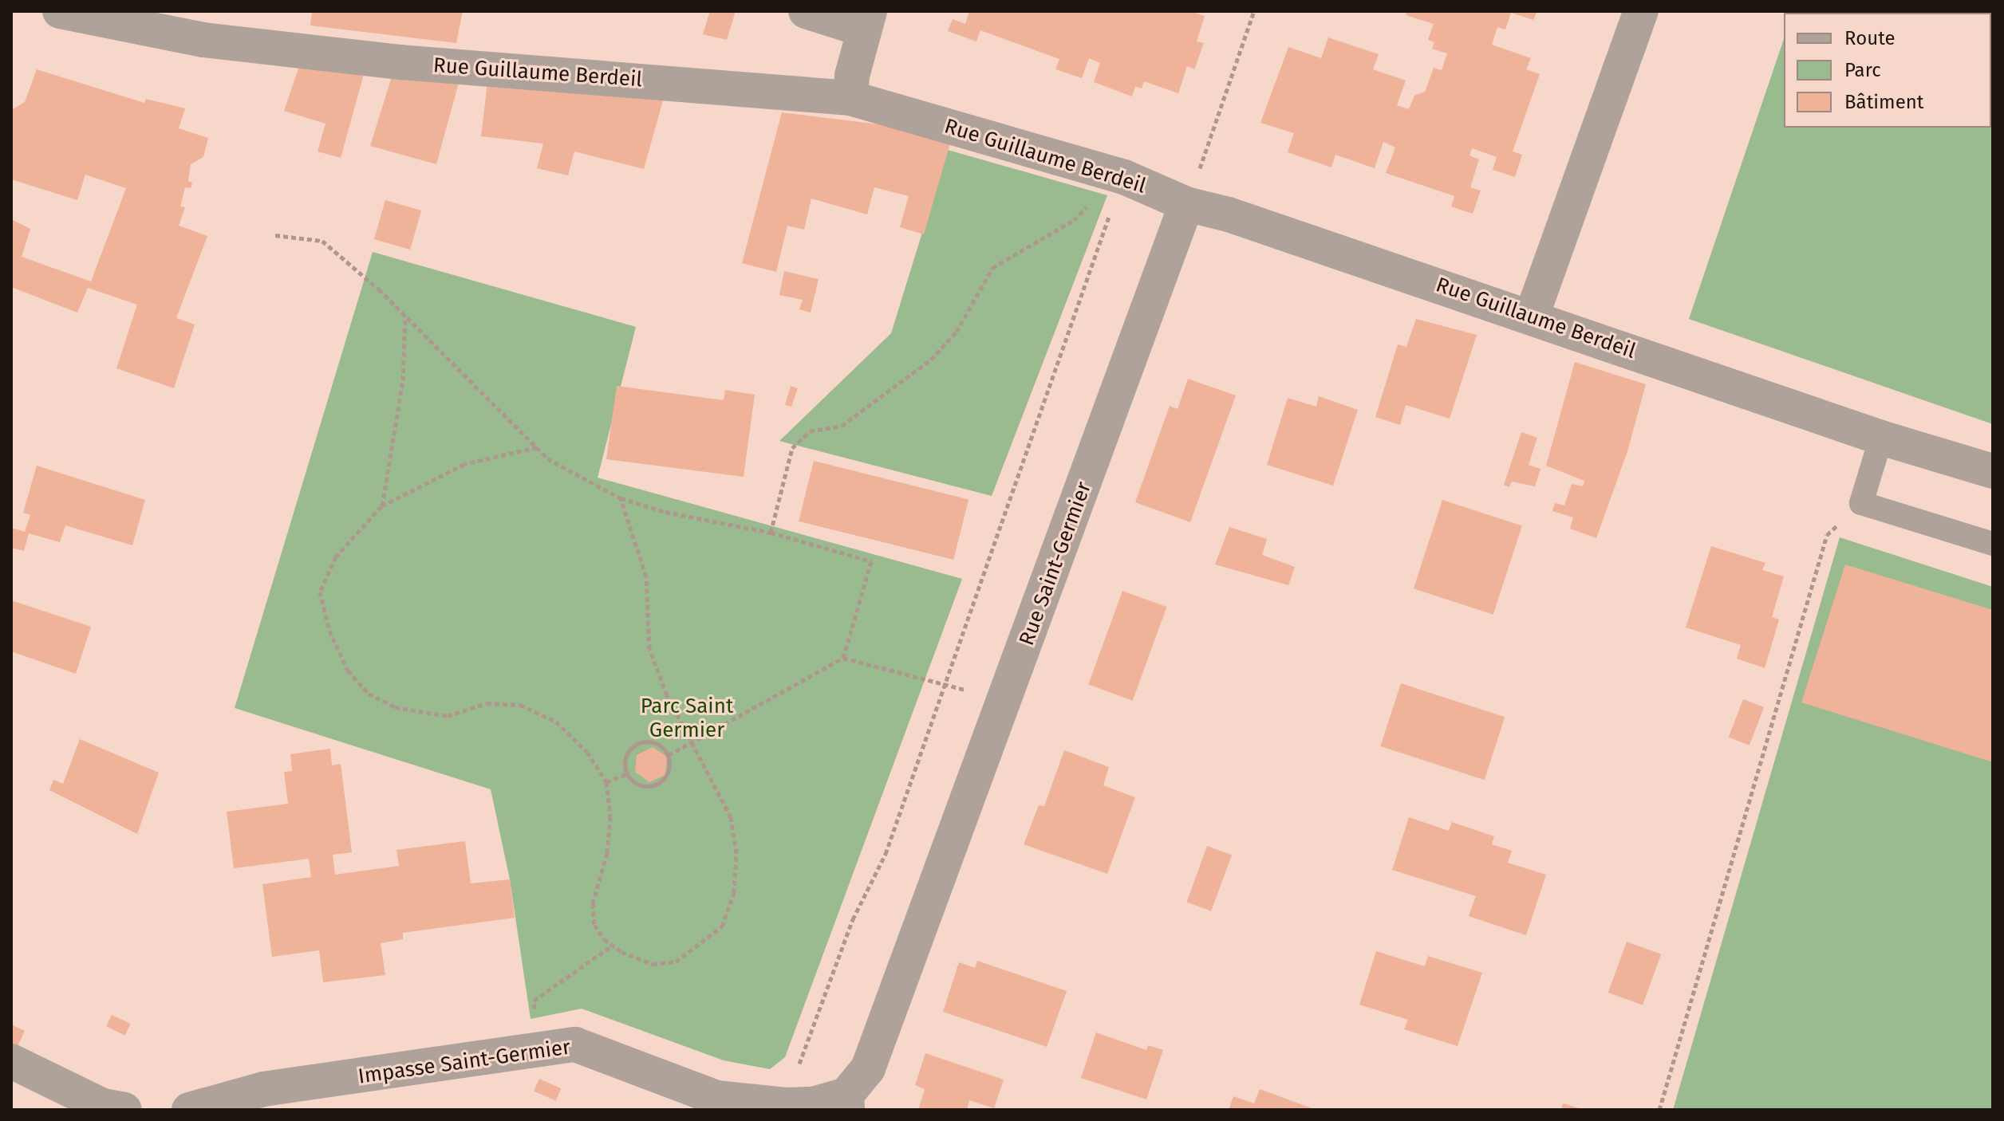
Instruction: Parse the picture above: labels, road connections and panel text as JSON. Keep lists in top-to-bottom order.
{
  "streets": {
    "street": ["Rue Guillaume Berdeil", "Rue Saint-Germier", "Impasse Saint-Germier"]
  },
  "crossings": [
    ["Rue Guillaume Berdeil", "Rue Saint-Germier"],
    ["Rue Saint-Germier", "Impasse Saint-Germier"]
  ],
  "parks": ["Parc Saint Germier"],
  "legend": ["Route", "Parc", "Bâtiment"]
}
